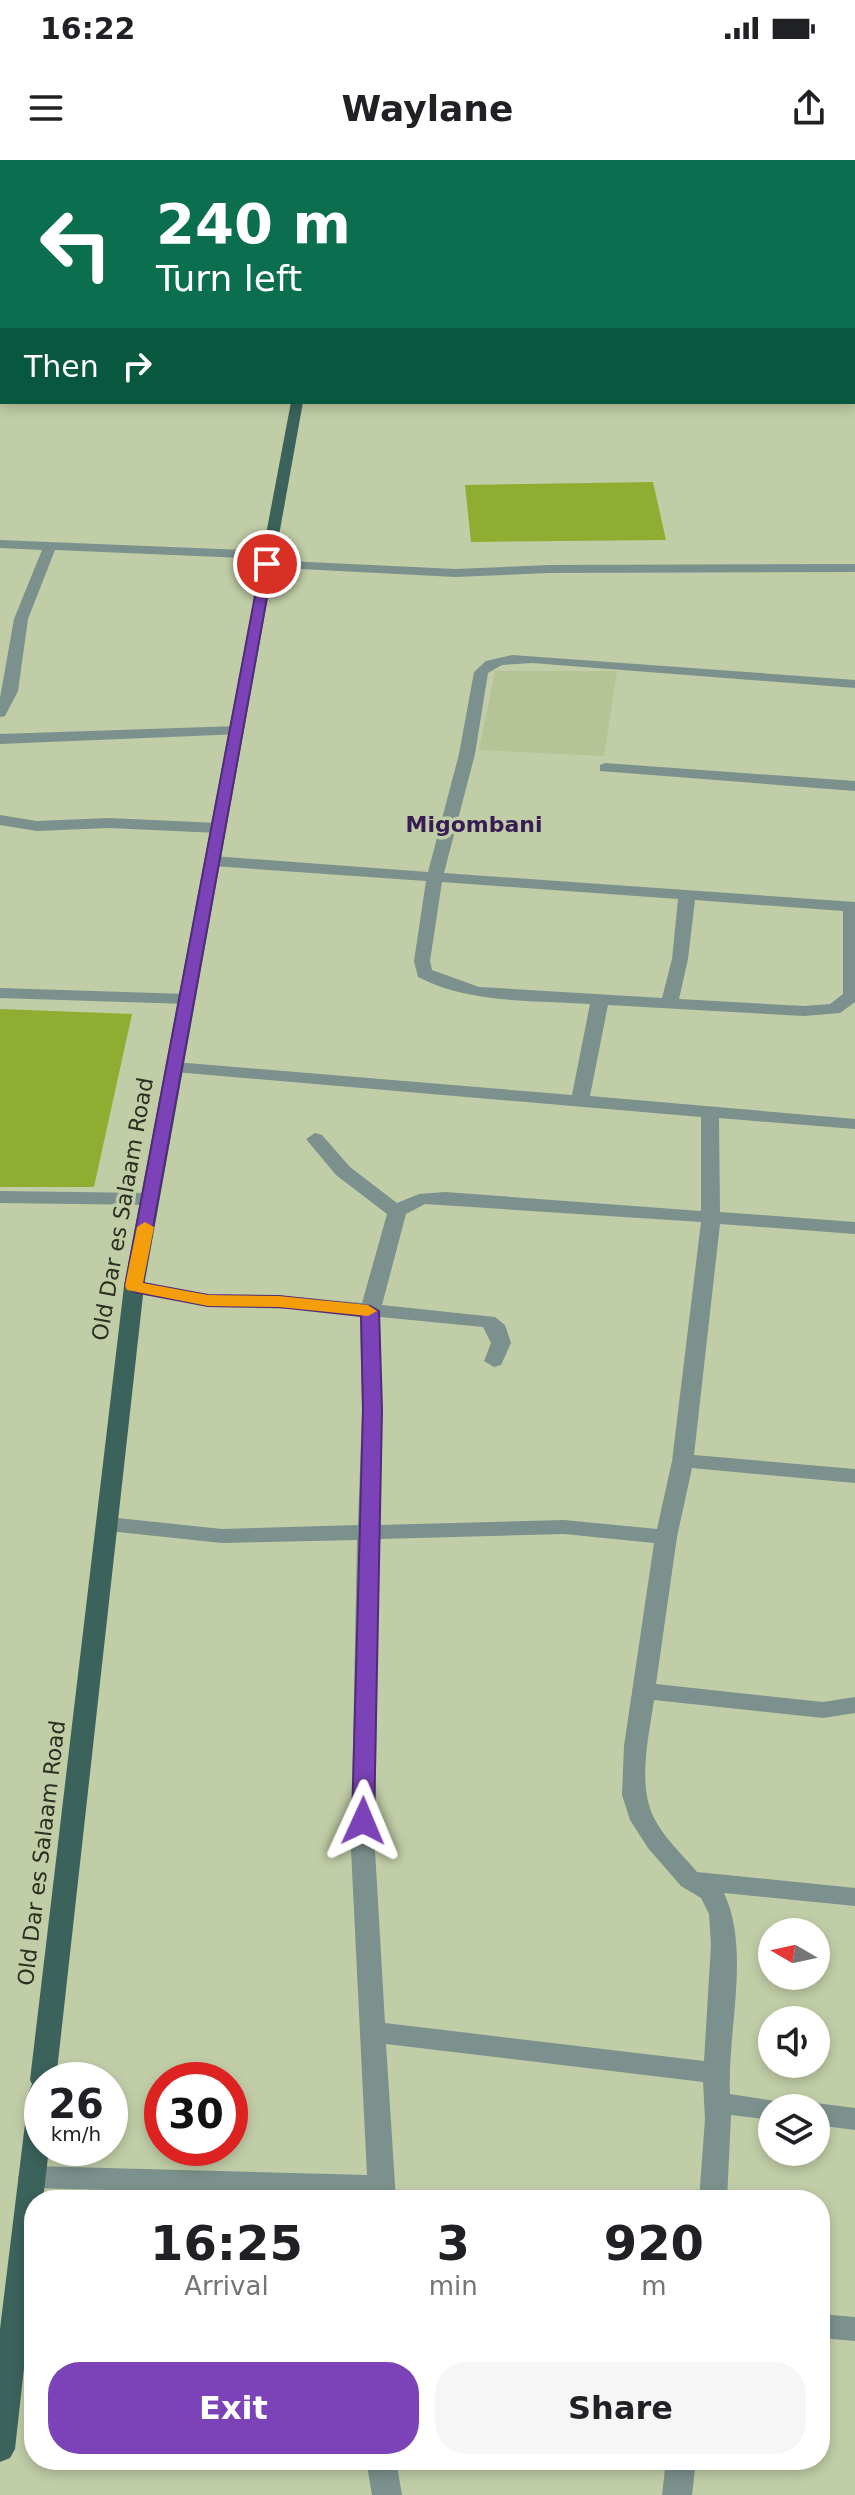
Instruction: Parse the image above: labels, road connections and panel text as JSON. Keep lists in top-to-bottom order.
{
  "streets": {
    "main road": ["Old Dar es Salaam Road"]
  },
  "districts": ["Migombani"],
  "north": "left",
  "page": {
    "status": "16:22",
    "header": "Waylane",
    "turn": ["240 m", "Turn left"],
    "then": "Then",
    "speed": "26 km/h",
    "limit": "30",
    "eta": [
      "16:25",
      "Arrival",
      "3",
      "min",
      "920",
      "m"
    ],
    "buttons": ["Exit", "Share"]
  }
}
